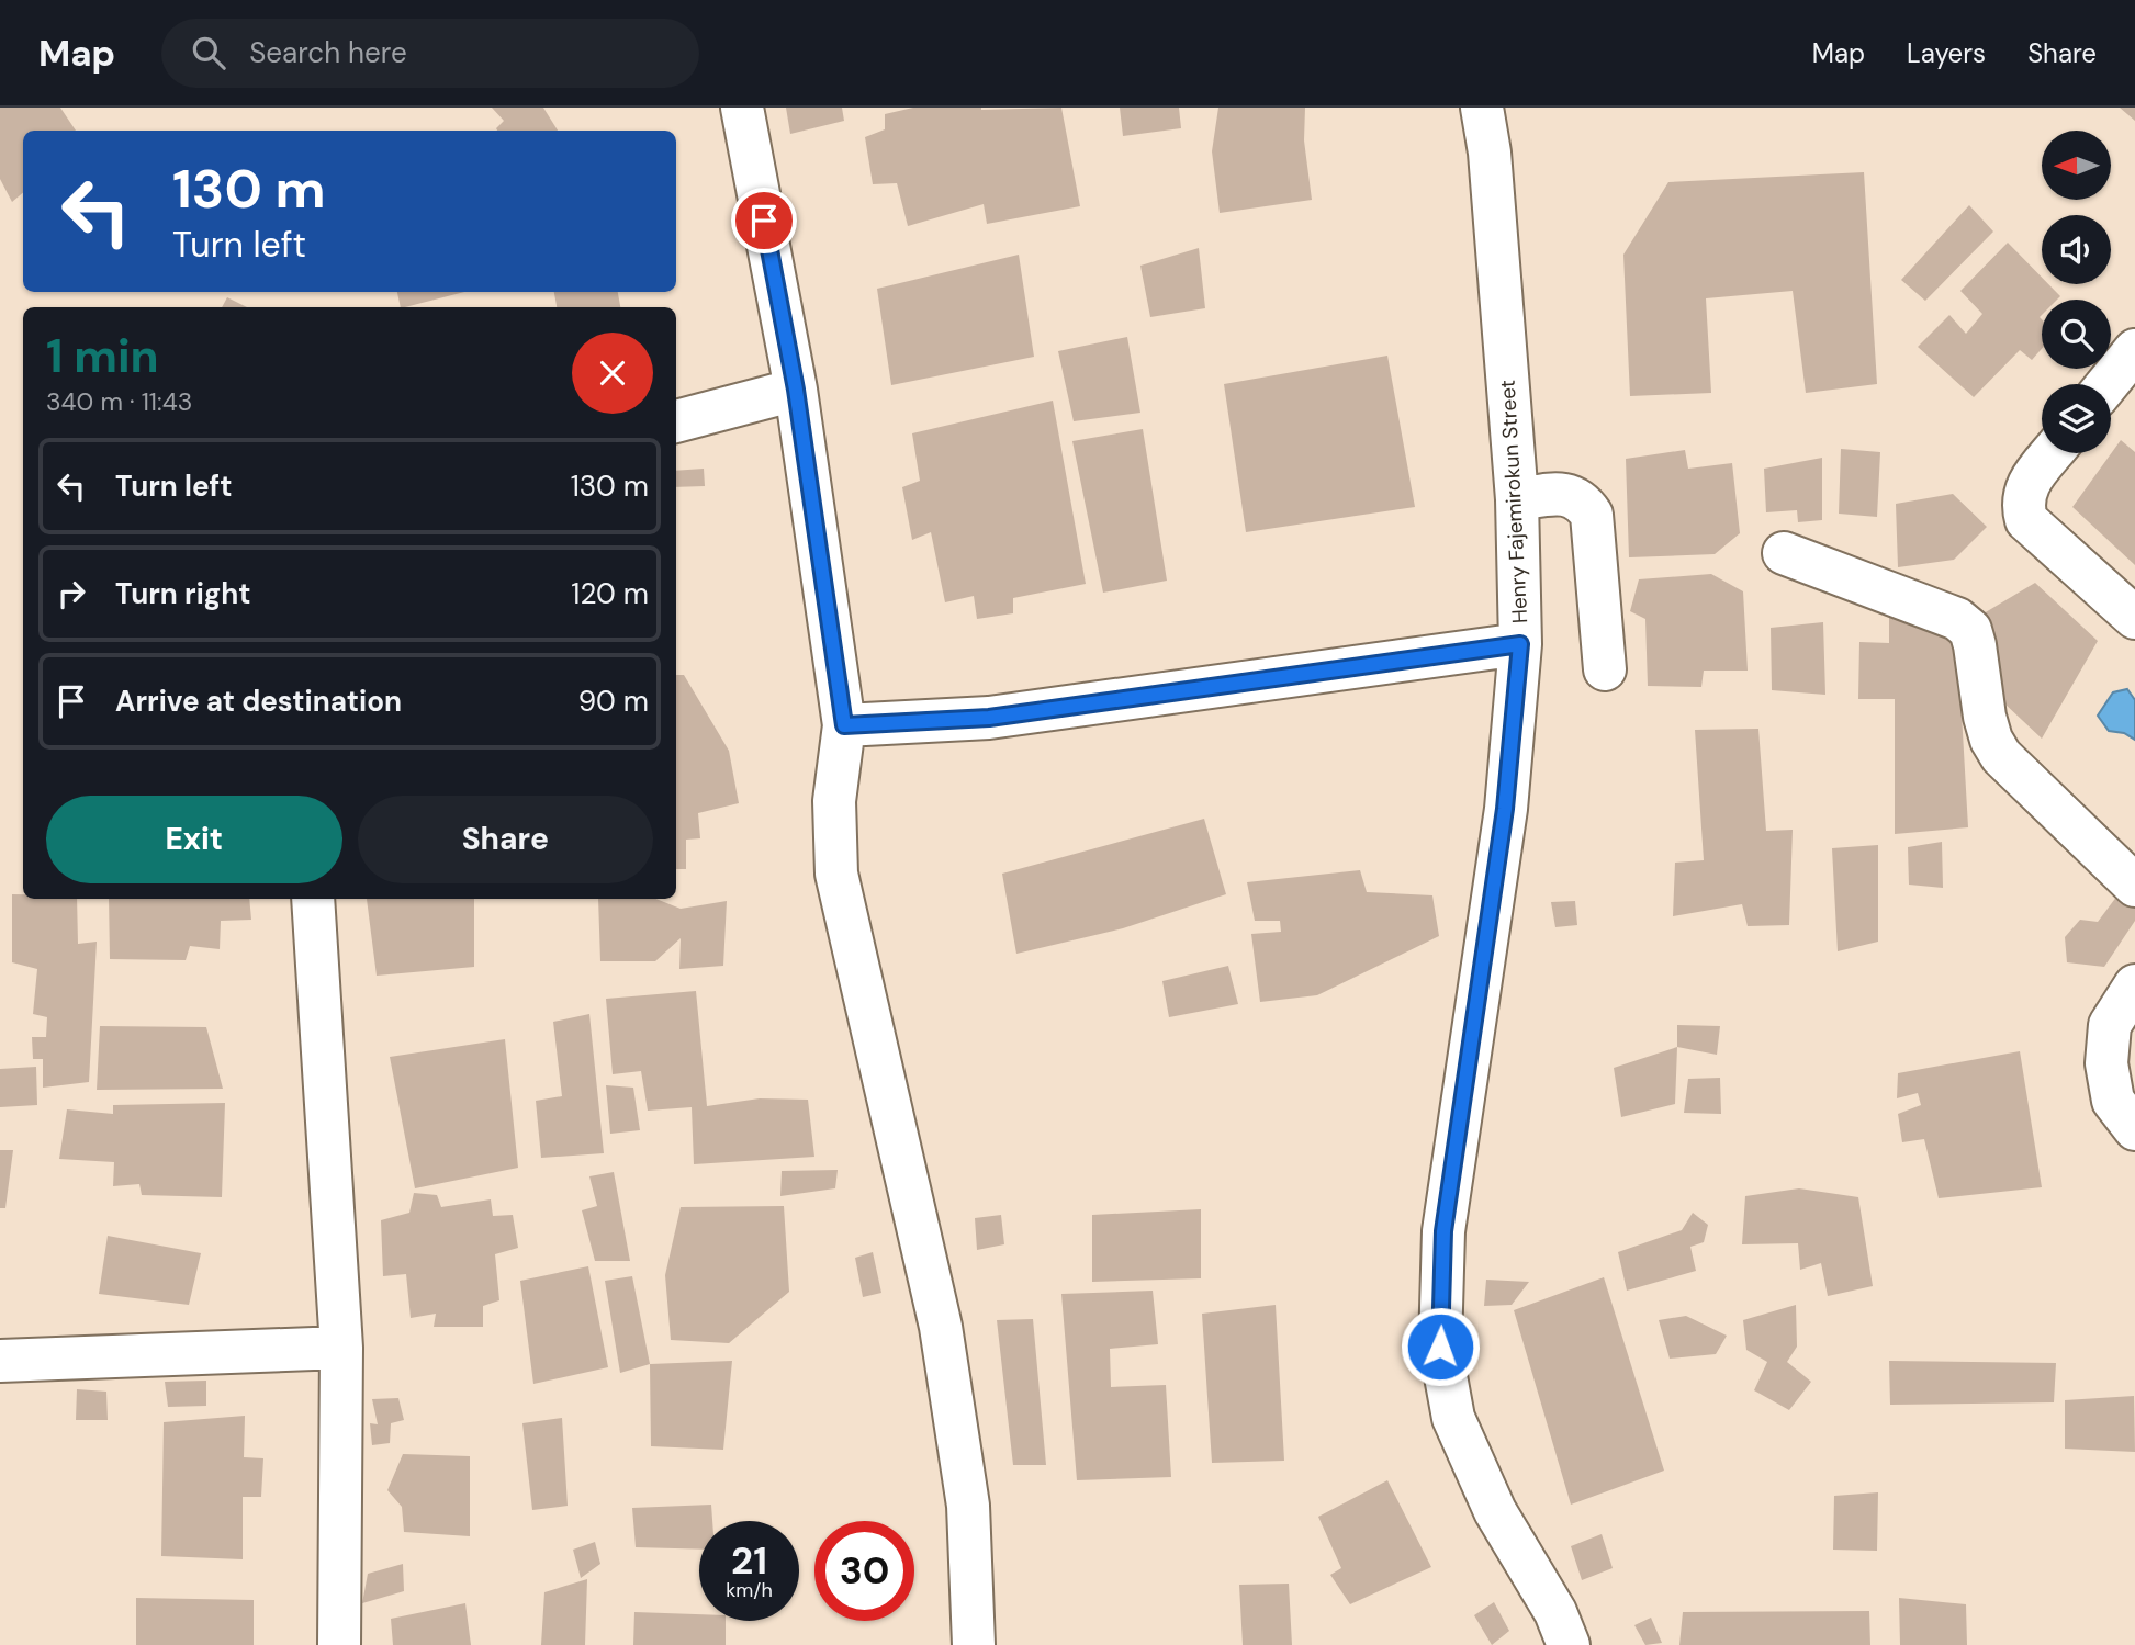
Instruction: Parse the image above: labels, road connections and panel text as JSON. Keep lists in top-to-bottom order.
{
  "streets": {
    "street": ["Henry Fajemirokun Street"]
  },
  "north": "left",
  "page": {
    "header": "Map",
    "search": "Search here",
    "nav": ["Map", "Layers", "Share"],
    "turn": ["130 m", "Turn left"],
    "heading": ["1 min", "340 m · 11:43"],
    "list": [
      {
        "name": "Turn left",
        "value": "130 m"
      },
      {
        "name": "Turn right",
        "value": "120 m"
      },
      {
        "name": "Arrive at destination",
        "value": "90 m"
      }
    ],
    "buttons": ["Exit", "Share"],
    "speed": "21 km/h",
    "limit": "30"
  }
}
